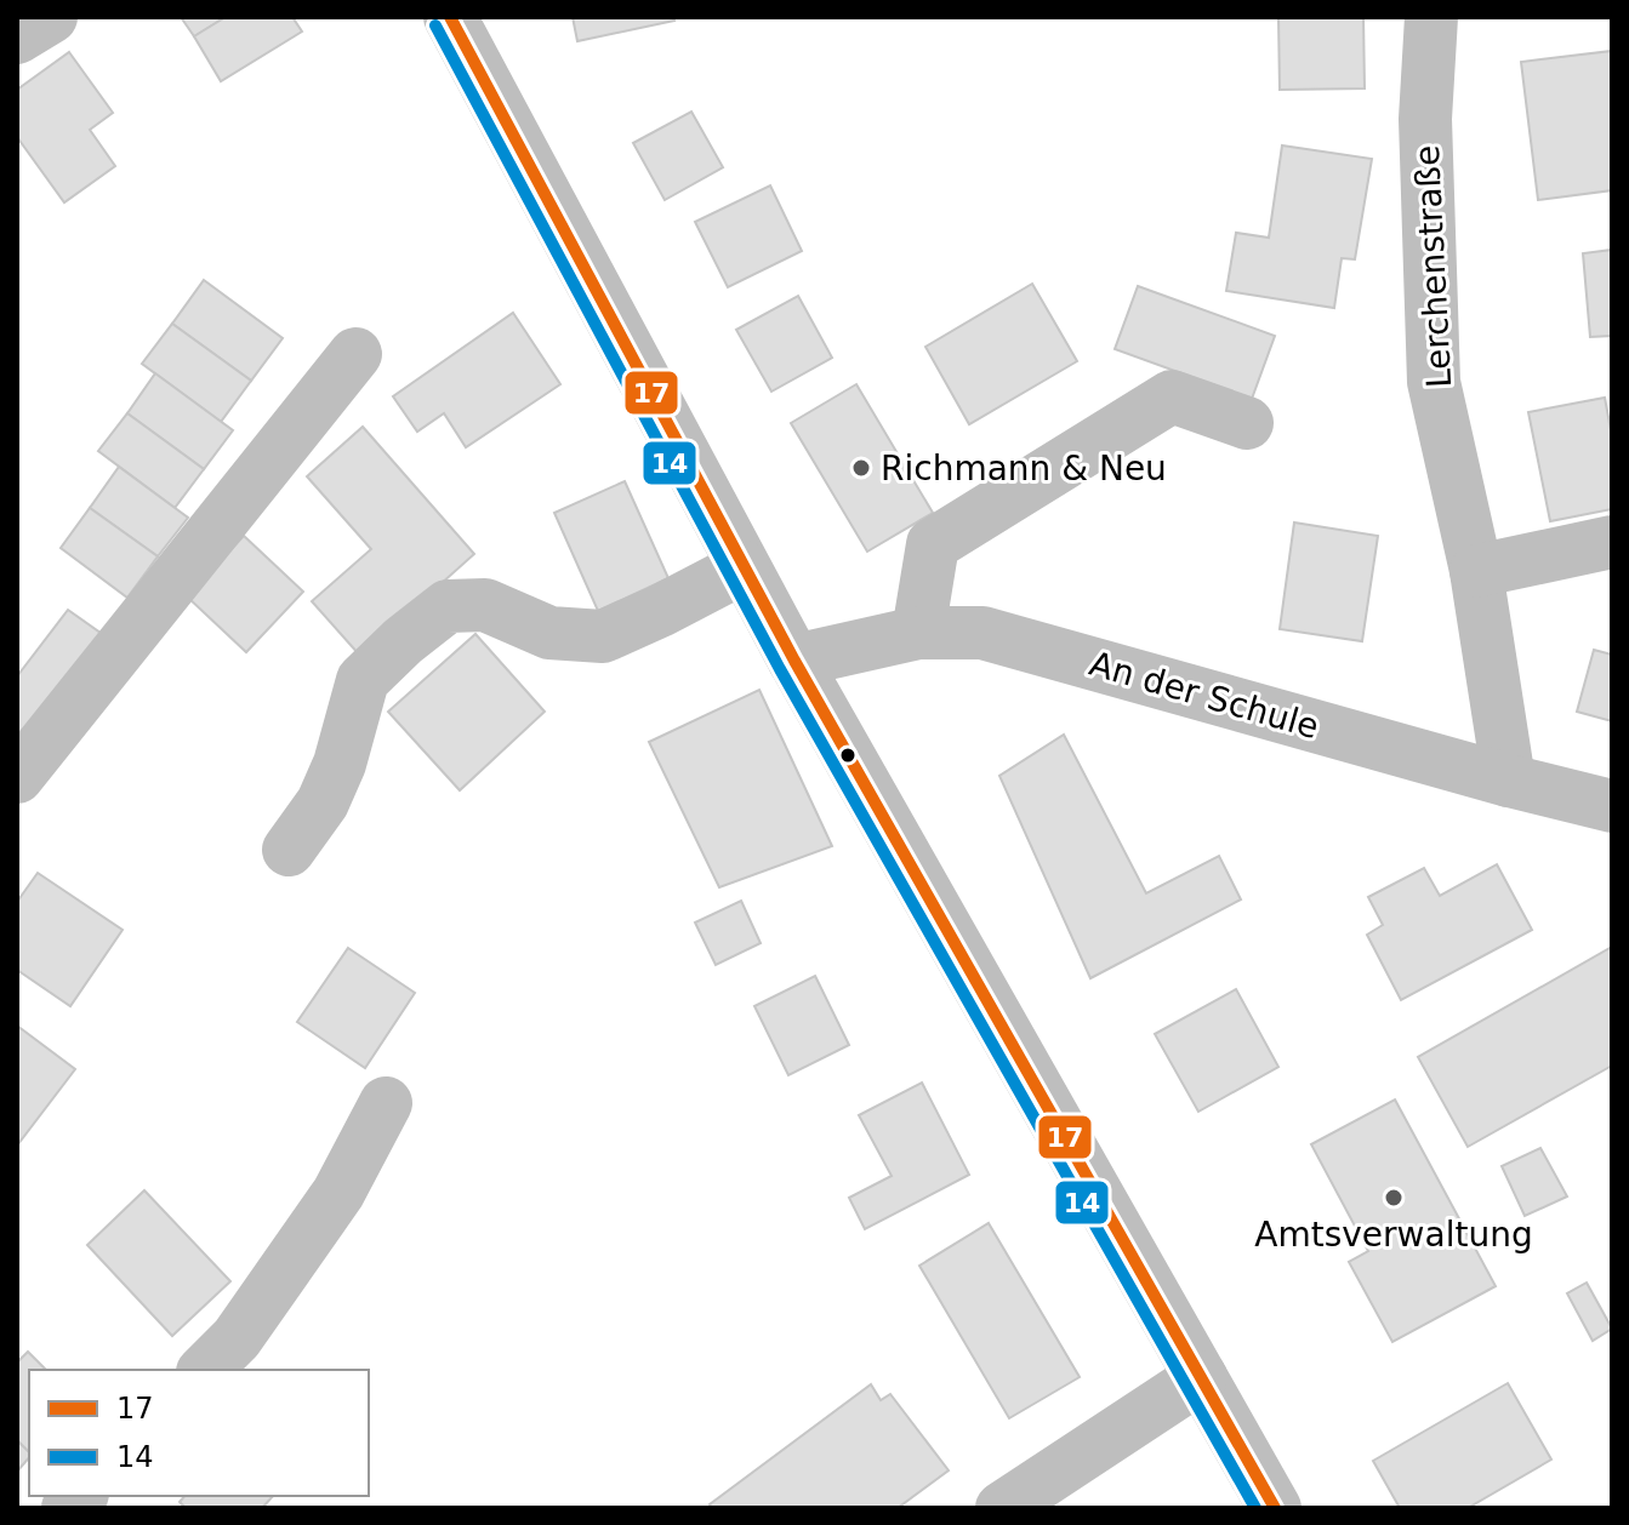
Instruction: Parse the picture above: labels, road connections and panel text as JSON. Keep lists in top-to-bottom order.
{
  "streets": {
    "street": ["Lerchenstraße", "An der Schule"]
  },
  "crossings": [
    ["Lerchenstraße", "An der Schule"]
  ],
  "places": ["Richmann & Neu", "Amtsverwaltung"],
  "lines": ["transit line 17", "transit line 14"],
  "legend": ["17", "14"]
}
